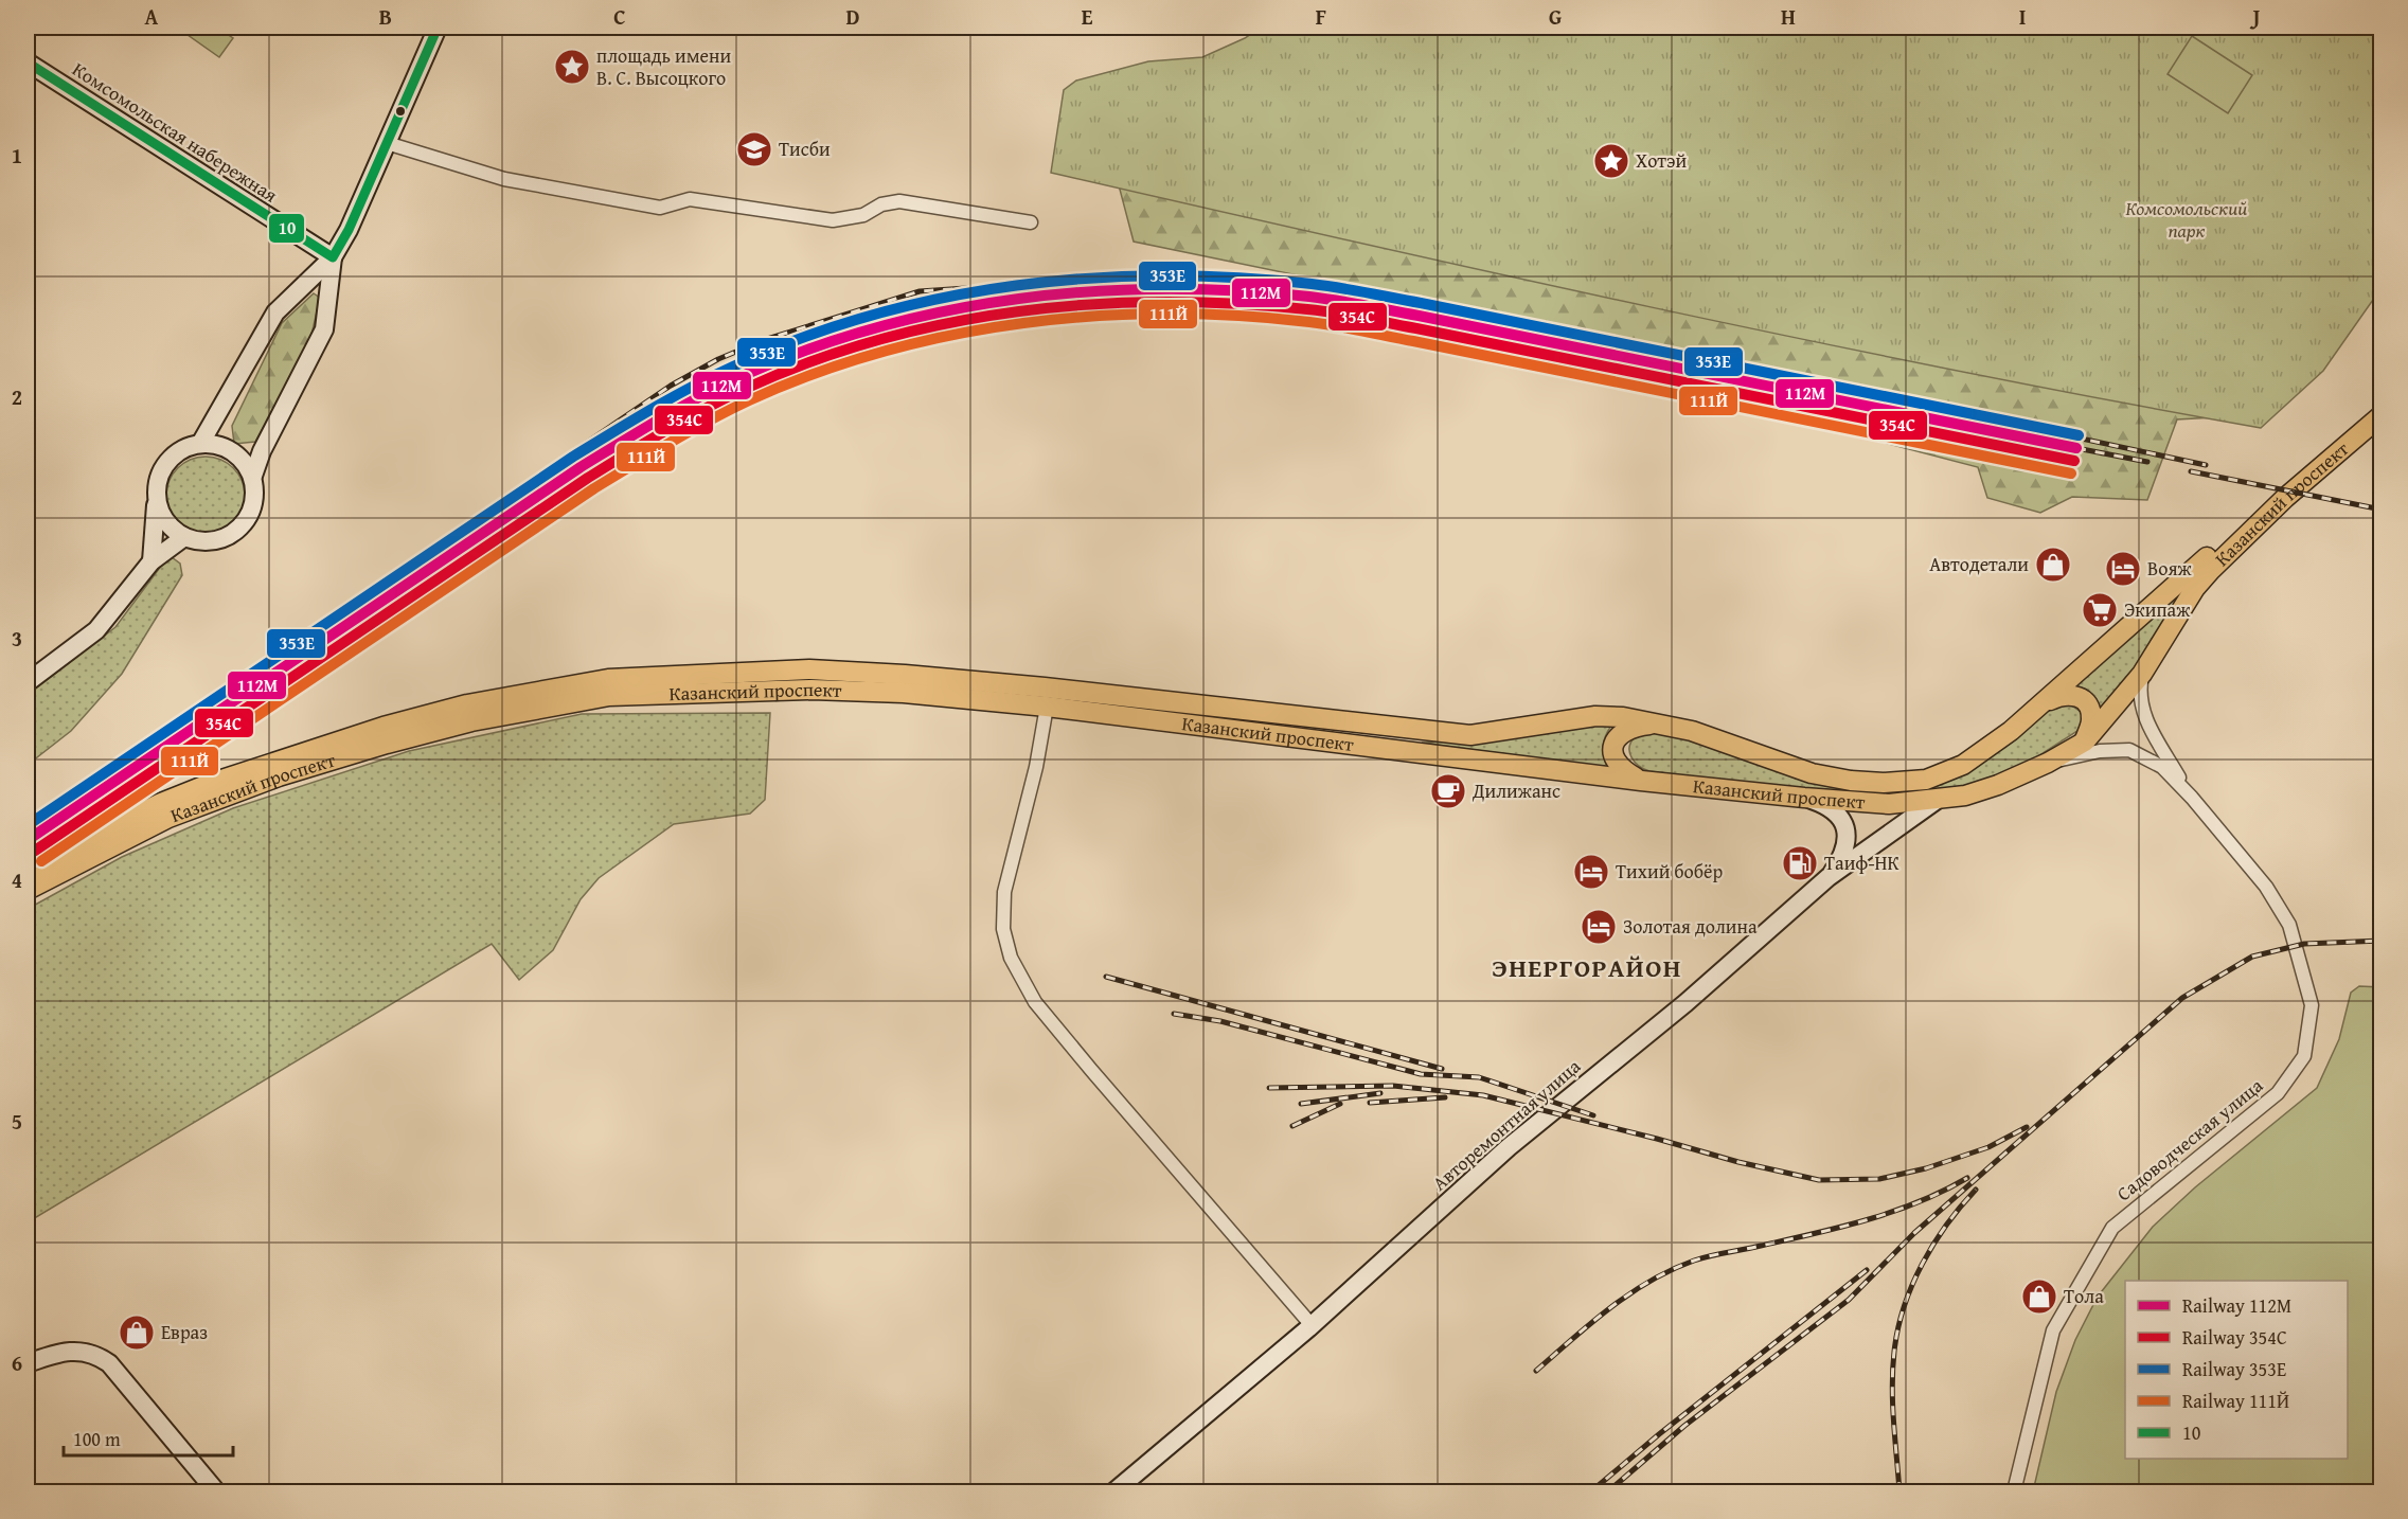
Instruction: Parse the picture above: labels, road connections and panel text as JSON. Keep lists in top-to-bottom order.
{
  "streets": {
    "main road": ["Казанский проспект"],
    "street": ["Комсомольская набережная", "Авторемонтная улица", "Садоводческая улица"]
  },
  "crossings": [
    ["Казанский проспект", "Авторемонтная улица"]
  ],
  "districts": ["ЭНЕРГОРАЙОН"],
  "parks": ["Комсомольский парк"],
  "places": {
    "place": ["площадь имени В. С. Высоцкого", "Хотэй"],
    "school or university": ["Тисби"],
    "shop": ["Автодетали", "Тола", "Евраз"],
    "hotel": ["Вояж", "Тихий бобёр", "Золотая долина"],
    "supermarket": ["Экипаж"],
    "cafe": ["Дилижанс"],
    "fuel station": ["Таиф-НК"]
  },
  "lines": [
    "transit line 10",
    "rail line 353Е",
    "rail line 112М",
    "rail line 354С",
    "rail line 111Й"
  ],
  "legend": [
    "Railway 112М",
    "Railway 354С",
    "Railway 353Е",
    "Railway 111Й",
    "10"
  ],
  "scale_bar": "100 m",
  "grid": {
    "columns": [
      "A",
      "B",
      "C",
      "D",
      "E",
      "F",
      "G",
      "H",
      "I",
      "J"
    ],
    "rows": [
      "1",
      "2",
      "3",
      "4",
      "5",
      "6"
    ]
  }
}
